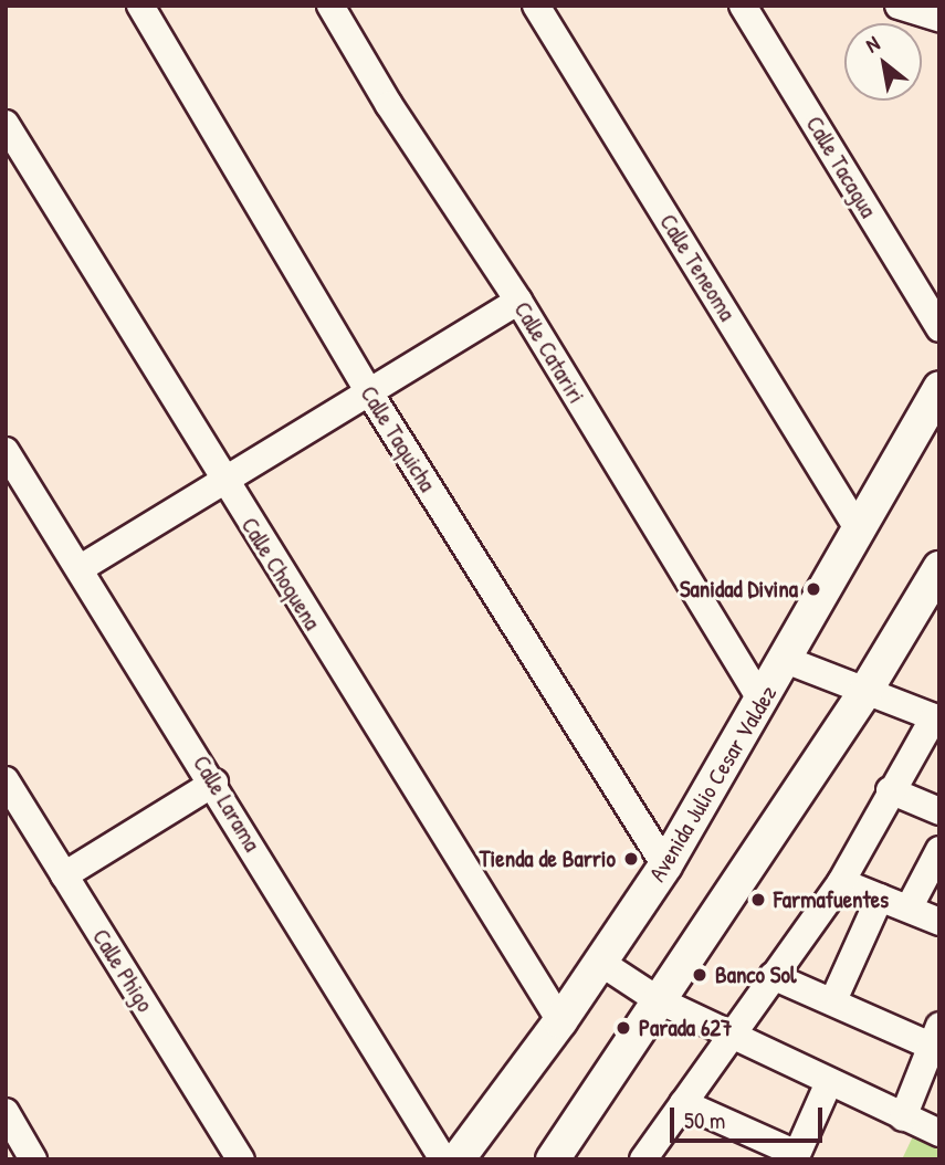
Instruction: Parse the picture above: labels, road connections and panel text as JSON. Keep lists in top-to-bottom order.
{
  "streets": {
    "main road": ["Avenida Julio Cesar Valdez"],
    "street": [
      "Calle Tacagua",
      "Calle Teneoma",
      "Calle Catariri",
      "Calle Taquicha",
      "Calle Choquena",
      "Calle Larama",
      "Calle Phigo"
    ]
  },
  "crossings": [
    ["Calle Teneoma", "Avenida Julio Cesar Valdez"],
    ["Calle Catariri", "Avenida Julio Cesar Valdez"],
    ["Calle Taquicha", "Avenida Julio Cesar Valdez"],
    ["Calle Choquena", "Avenida Julio Cesar Valdez"]
  ],
  "places": [
    "Sanidad Divina",
    "Tienda de Barrio",
    "Farmafuentes",
    "Banco Sol",
    "Parada 627"
  ],
  "scale_bar": "50 m",
  "north": "top left"
}
